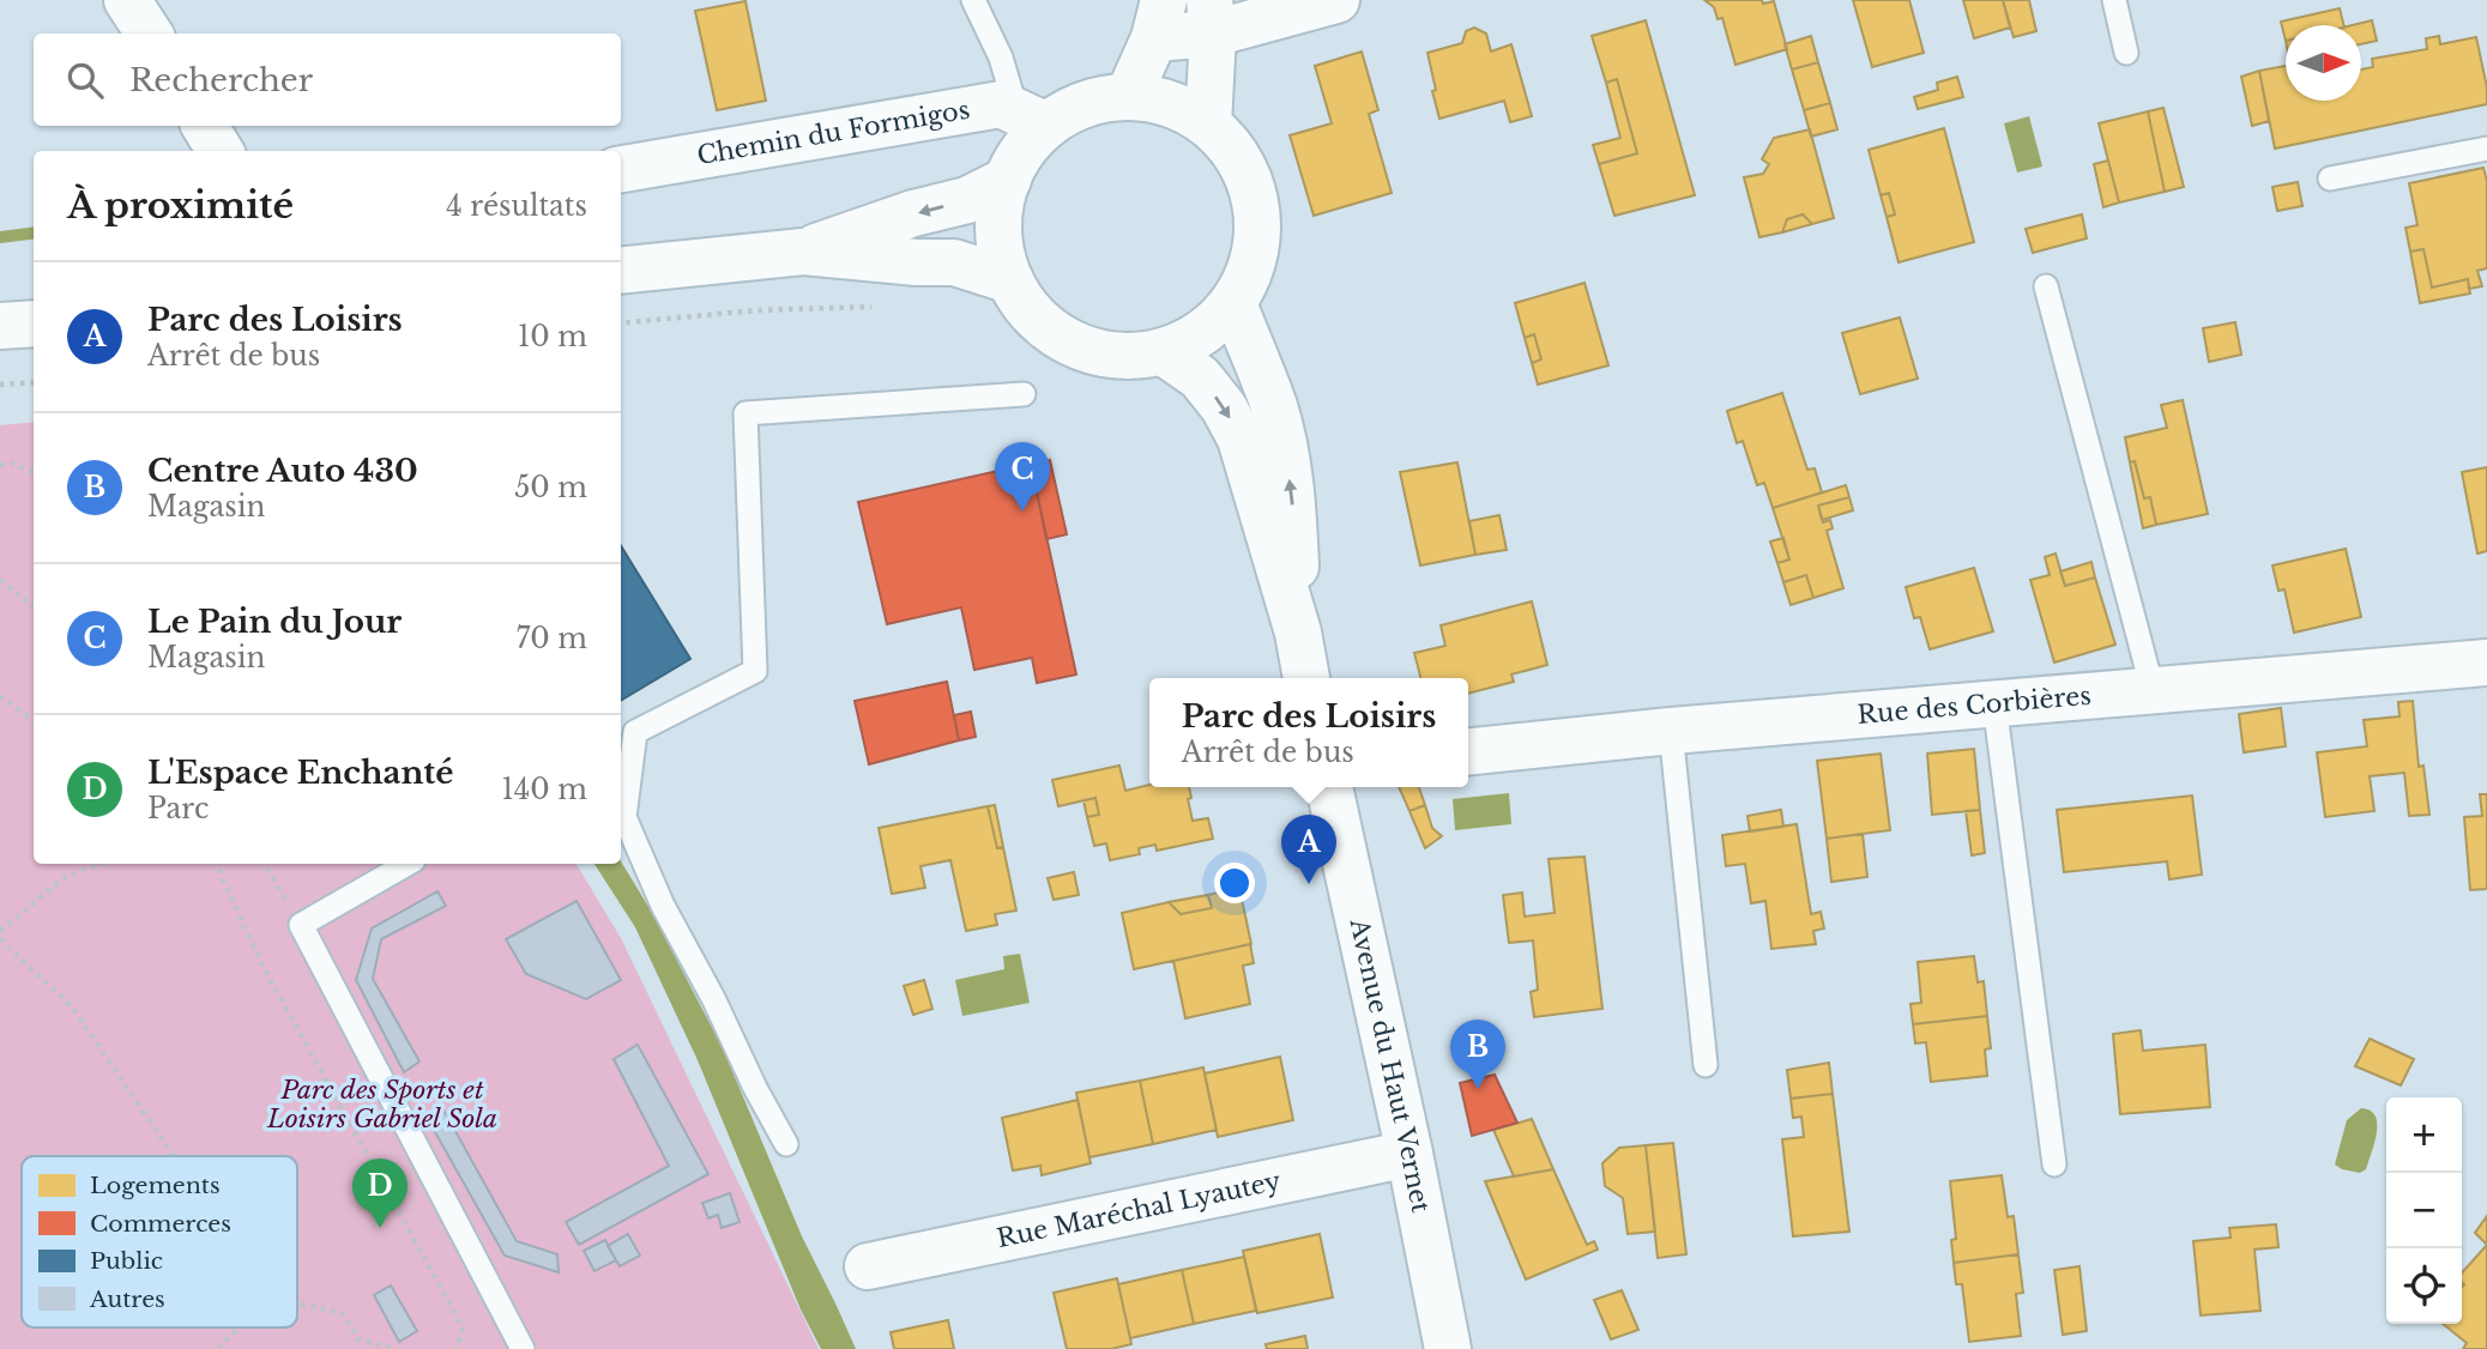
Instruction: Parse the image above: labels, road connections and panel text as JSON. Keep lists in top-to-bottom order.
{
  "streets": {
    "main road": [
      "Chemin du Formigos",
      "Rue des Corbières",
      "Avenue du Haut Vernet",
      "Rue Maréchal Lyautey"
    ]
  },
  "crossings": [
    ["Avenue du Haut Vernet", "Rue Maréchal Lyautey"]
  ],
  "parks": ["Parc des Sports et Loisirs Gabriel Sola"],
  "legend": [
    "Logements",
    "Commerces",
    "Public",
    "Autres"
  ],
  "north": "right",
  "page": {
    "search": "Rechercher",
    "heading": ["À proximité", "4 résultats"],
    "list": [
      {
        "mark": "A",
        "name": "Parc des Loisirs",
        "note": "Arrêt de bus",
        "value": "10 m"
      },
      {
        "mark": "B",
        "name": "Centre Auto 430",
        "note": "Magasin",
        "value": "50 m"
      },
      {
        "mark": "C",
        "name": "Le Pain du Jour",
        "note": "Magasin",
        "value": "70 m"
      },
      {
        "mark": "D",
        "name": "L'Espace Enchanté",
        "note": "Parc",
        "value": "140 m"
      }
    ],
    "pins": [
      "C",
      "A",
      "B",
      "D"
    ],
    "popup": ["Parc des Loisirs", "Arrêt de bus"],
    "map_buttons": ["+", "−"]
  }
}
